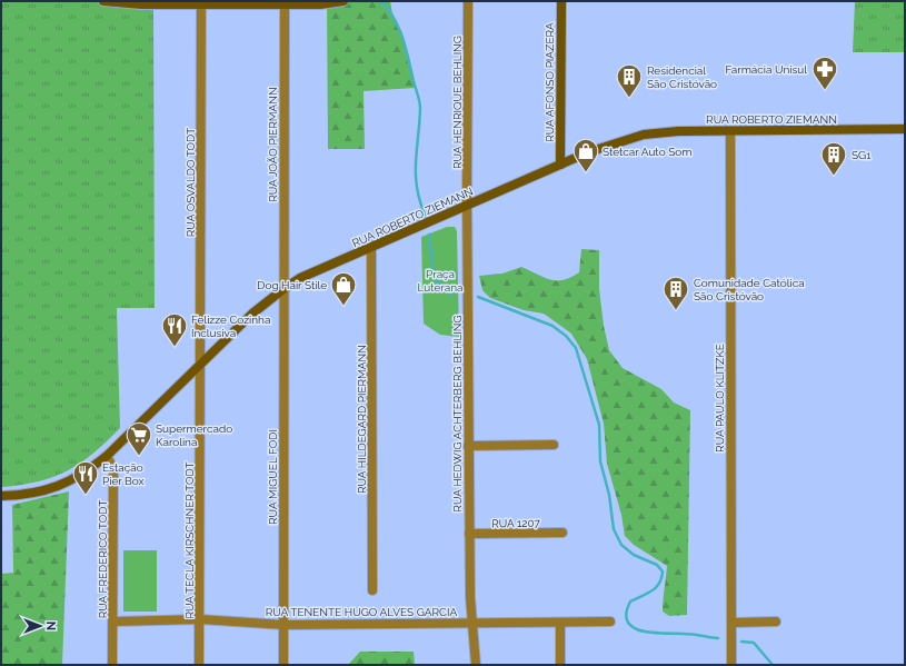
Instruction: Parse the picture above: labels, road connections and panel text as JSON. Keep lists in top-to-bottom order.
{
  "streets": {
    "main road": ["RUA AFONSO PIAZERA", "RUA ROBERTO ZIEMANN"],
    "street": [
      "RUA HENRIQUE BEHLING",
      "RUA JOÃO PIERMANN",
      "RUA OSVALDO TODT",
      "RUA PAULO KLITZKE",
      "RUA HEDWIG ACHTERBERG BEHLING",
      "RUA HILDEGARD PIERMANN",
      "RUA MIGUEL FODI",
      "RUA 1207",
      "RUA TECLA KIRSCHNER TODT",
      "RUA FREDERICO TODT",
      "RUA TENENTE HUGO ALVES GARCIA"
    ]
  },
  "crossings": [
    ["RUA AFONSO PIAZERA", "RUA ROBERTO ZIEMANN"],
    ["RUA HENRIQUE BEHLING", "RUA ROBERTO ZIEMANN"],
    ["RUA HENRIQUE BEHLING", "RUA HEDWIG ACHTERBERG BEHLING"],
    ["RUA ROBERTO ZIEMANN", "RUA JOÃO PIERMANN"],
    ["RUA ROBERTO ZIEMANN", "RUA OSVALDO TODT"],
    ["RUA ROBERTO ZIEMANN", "RUA PAULO KLITZKE"],
    ["RUA ROBERTO ZIEMANN", "RUA HEDWIG ACHTERBERG BEHLING"],
    ["RUA ROBERTO ZIEMANN", "RUA HILDEGARD PIERMANN"],
    ["RUA ROBERTO ZIEMANN", "RUA MIGUEL FODI"],
    ["RUA ROBERTO ZIEMANN", "RUA TECLA KIRSCHNER TODT"],
    ["RUA ROBERTO ZIEMANN", "RUA FREDERICO TODT"],
    ["RUA JOÃO PIERMANN", "RUA MIGUEL FODI"],
    ["RUA OSVALDO TODT", "RUA TECLA KIRSCHNER TODT"],
    ["RUA HEDWIG ACHTERBERG BEHLING", "RUA 1207"],
    ["RUA HEDWIG ACHTERBERG BEHLING", "RUA TENENTE HUGO ALVES GARCIA"],
    ["RUA MIGUEL FODI", "RUA TENENTE HUGO ALVES GARCIA"],
    ["RUA TECLA KIRSCHNER TODT", "RUA TENENTE HUGO ALVES GARCIA"],
    ["RUA FREDERICO TODT", "RUA TENENTE HUGO ALVES GARCIA"]
  ],
  "parks": ["Praça Luterana"],
  "places": {
    "pharmacy": ["Farmácia Unisul"],
    "building": ["Residencial São Cristóvão", "SG1", "Comunidade Católica São Cristóvão"],
    "shop": ["Stetcar Auto Som", "Dog Hair Stile"],
    "restaurant": ["Felizze Cozinha Inclusiva", "Estação Pier Box"],
    "supermarket": ["Supermercado Karolina"]
  },
  "north": "right"
}
